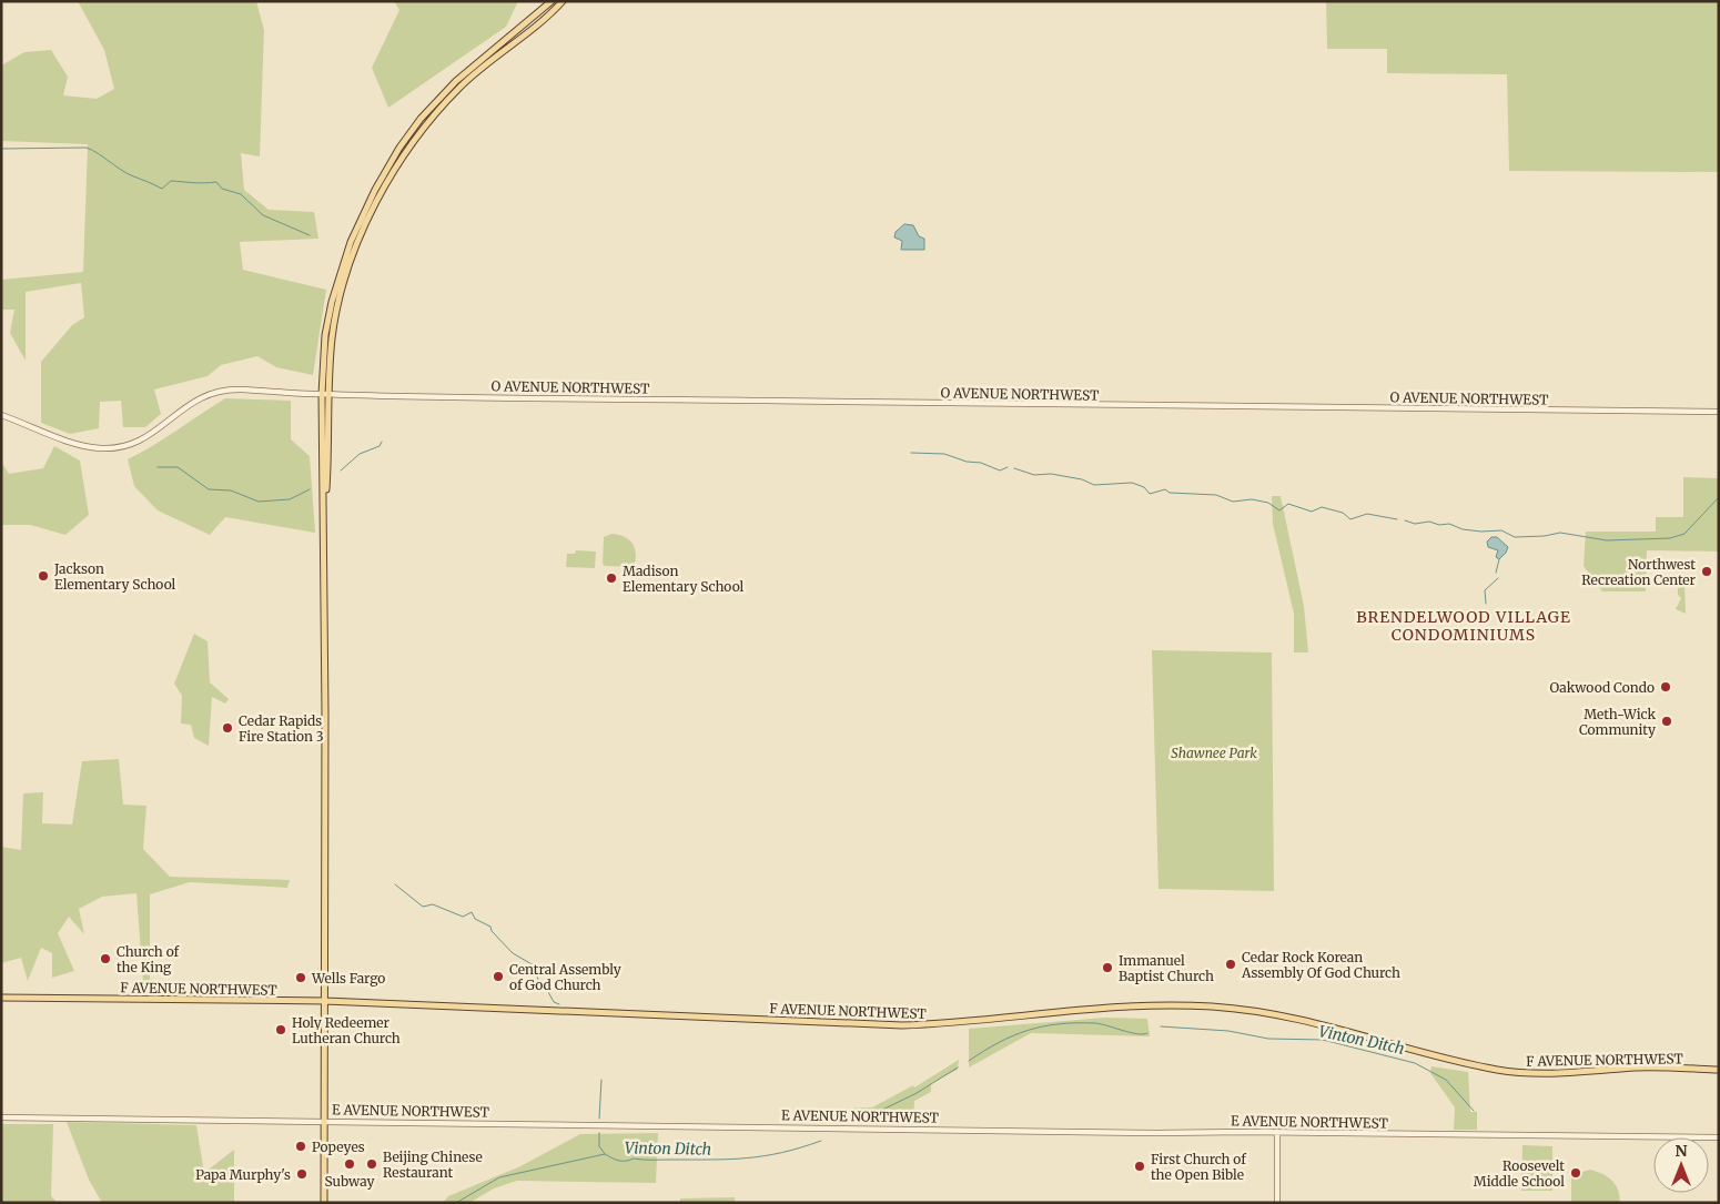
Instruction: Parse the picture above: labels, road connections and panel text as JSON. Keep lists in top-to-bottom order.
{
  "streets": {
    "main road": ["F AVENUE NORTHWEST"],
    "street": ["O AVENUE NORTHWEST", "E AVENUE NORTHWEST"]
  },
  "districts": ["BRENDELWOOD VILLAGE CONDOMINIUMS"],
  "water": ["Vinton Ditch"],
  "parks": ["Shawnee Park"],
  "places": [
    "Northwest Recreation Center",
    "Jackson Elementary School",
    "Madison Elementary School",
    "Oakwood Condo",
    "Meth-Wick Community",
    "Cedar Rapids Fire Station 3",
    "Church of the King",
    "Cedar Rock Korean Assembly Of God Church",
    "Immanuel Baptist Church",
    "Central Assembly of God Church",
    "Wells Fargo",
    "Holy Redeemer Lutheran Church",
    "Popeyes",
    "Subway",
    "Beijing Chinese Restaurant",
    "First Church of the Open Bible",
    "Roosevelt Middle School",
    "Papa Murphy's"
  ],
  "north": "top"
}
